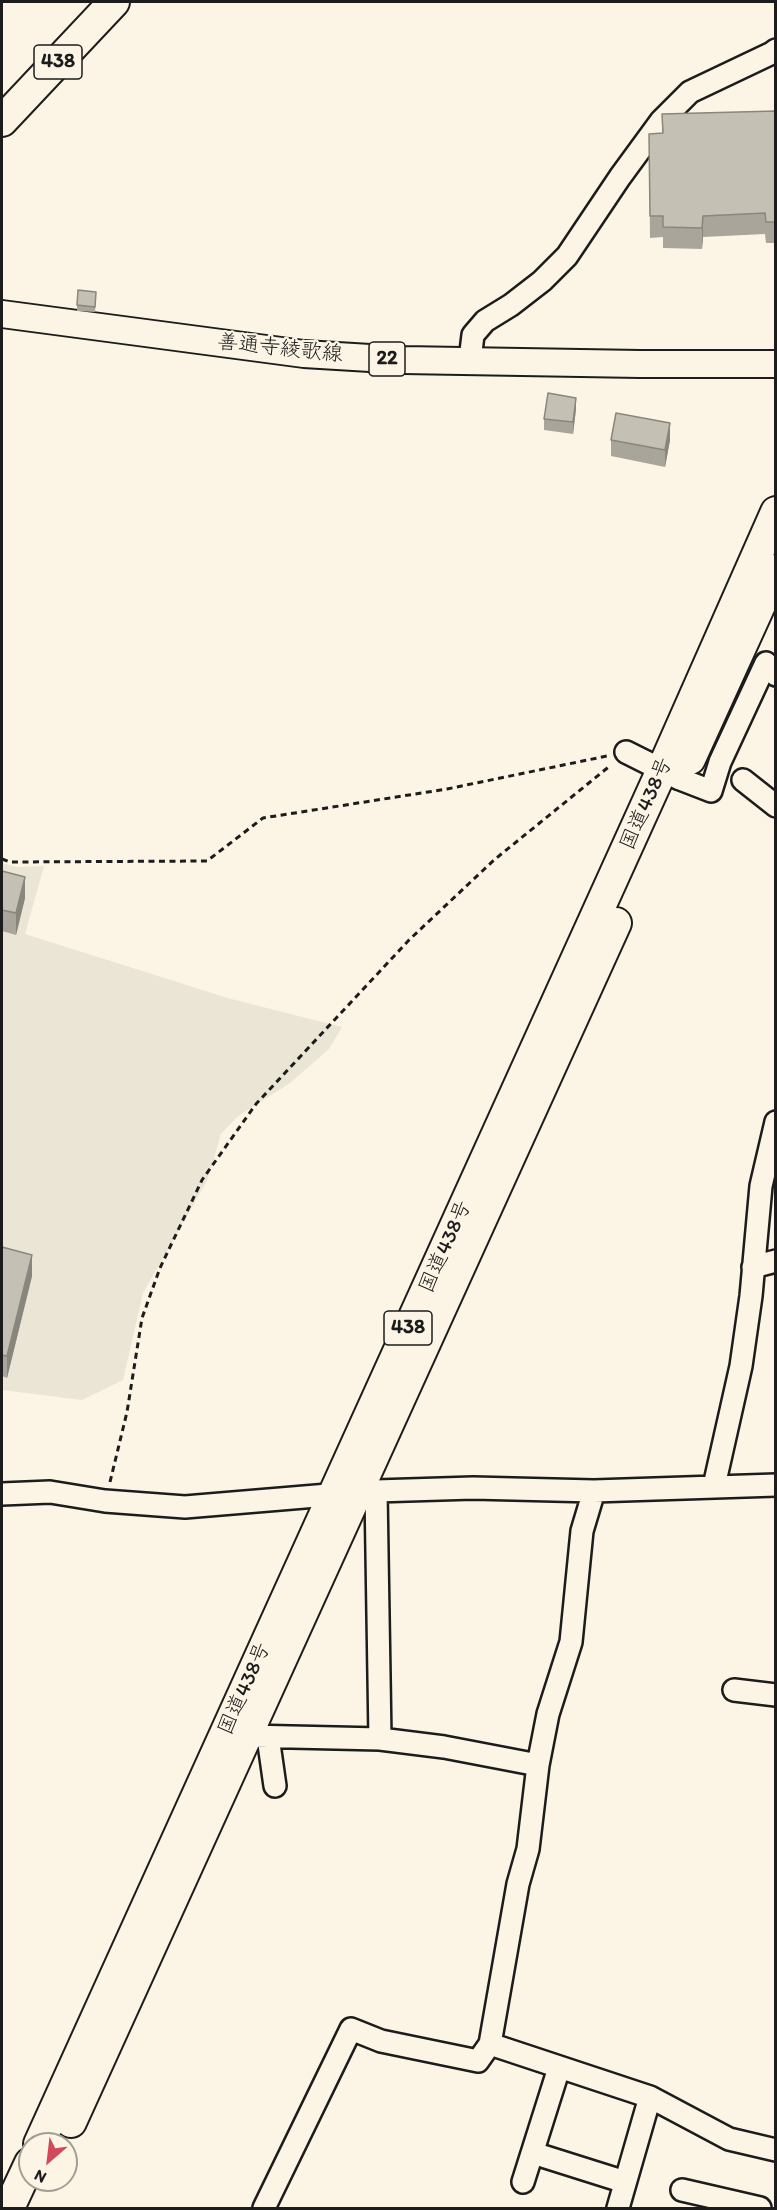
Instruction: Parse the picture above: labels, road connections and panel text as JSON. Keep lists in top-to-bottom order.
{
  "streets": {
    "highway": ["438", "国道438号"],
    "main road": ["善通寺綾歌線", "22"]
  },
  "north": "bottom left"
}
